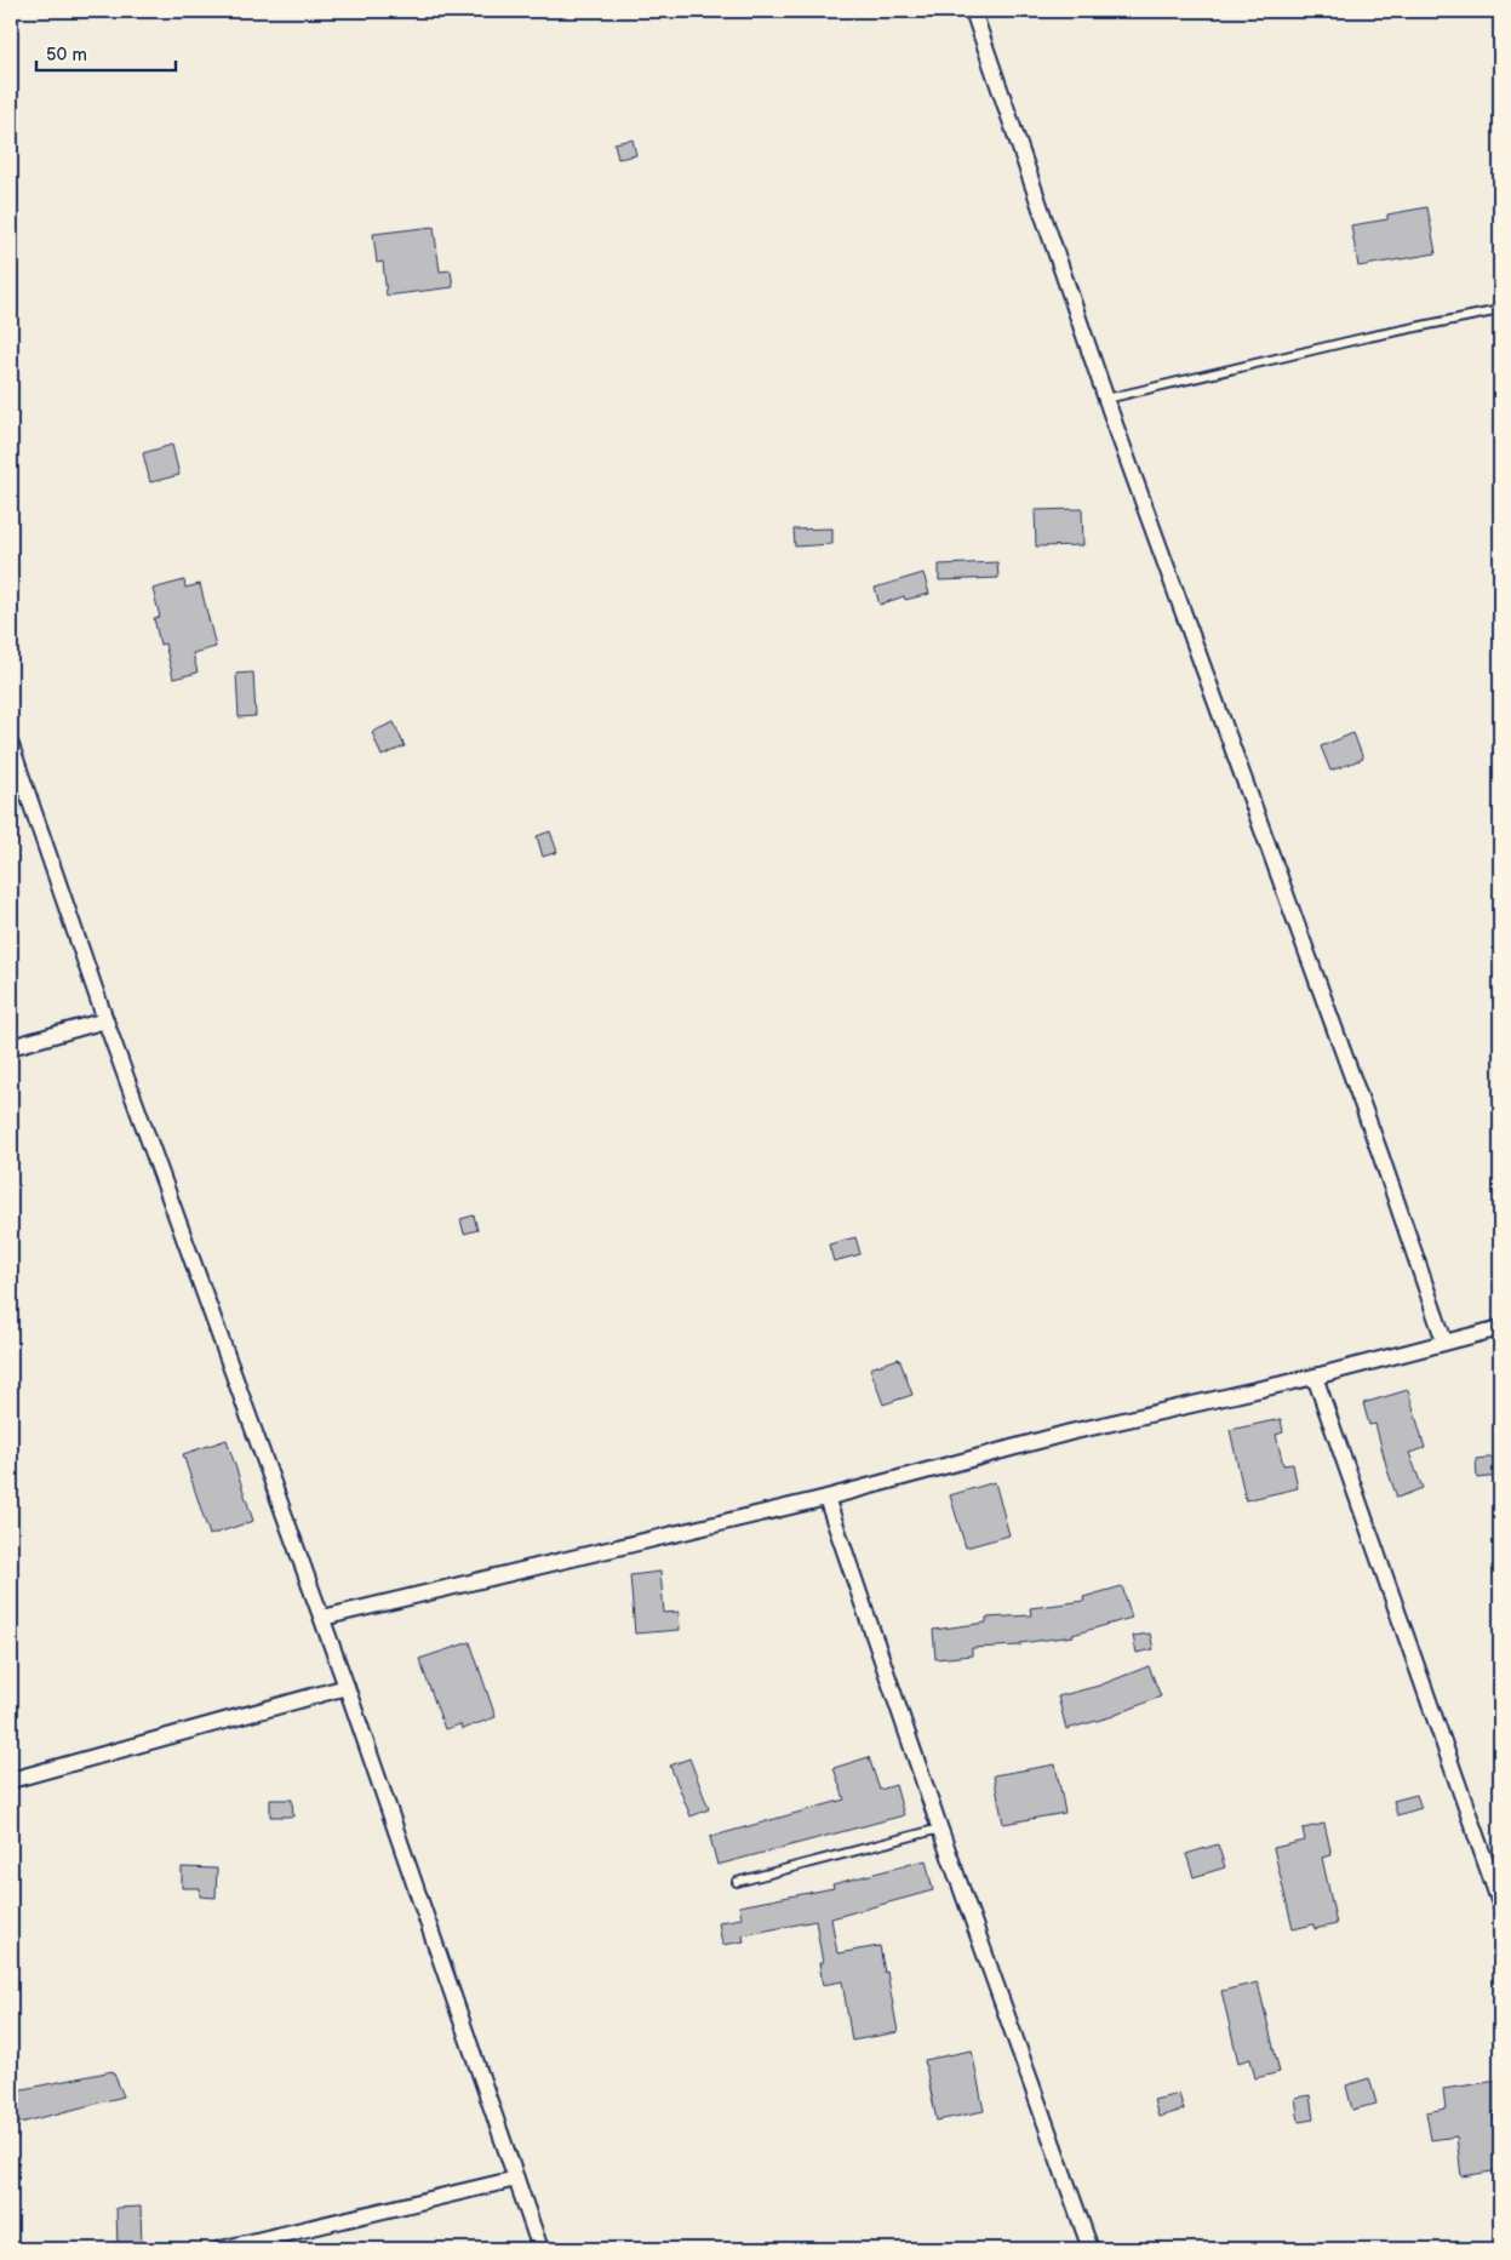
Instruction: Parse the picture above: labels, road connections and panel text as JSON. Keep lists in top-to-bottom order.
{
  "scale_bar": "50 m"
}
